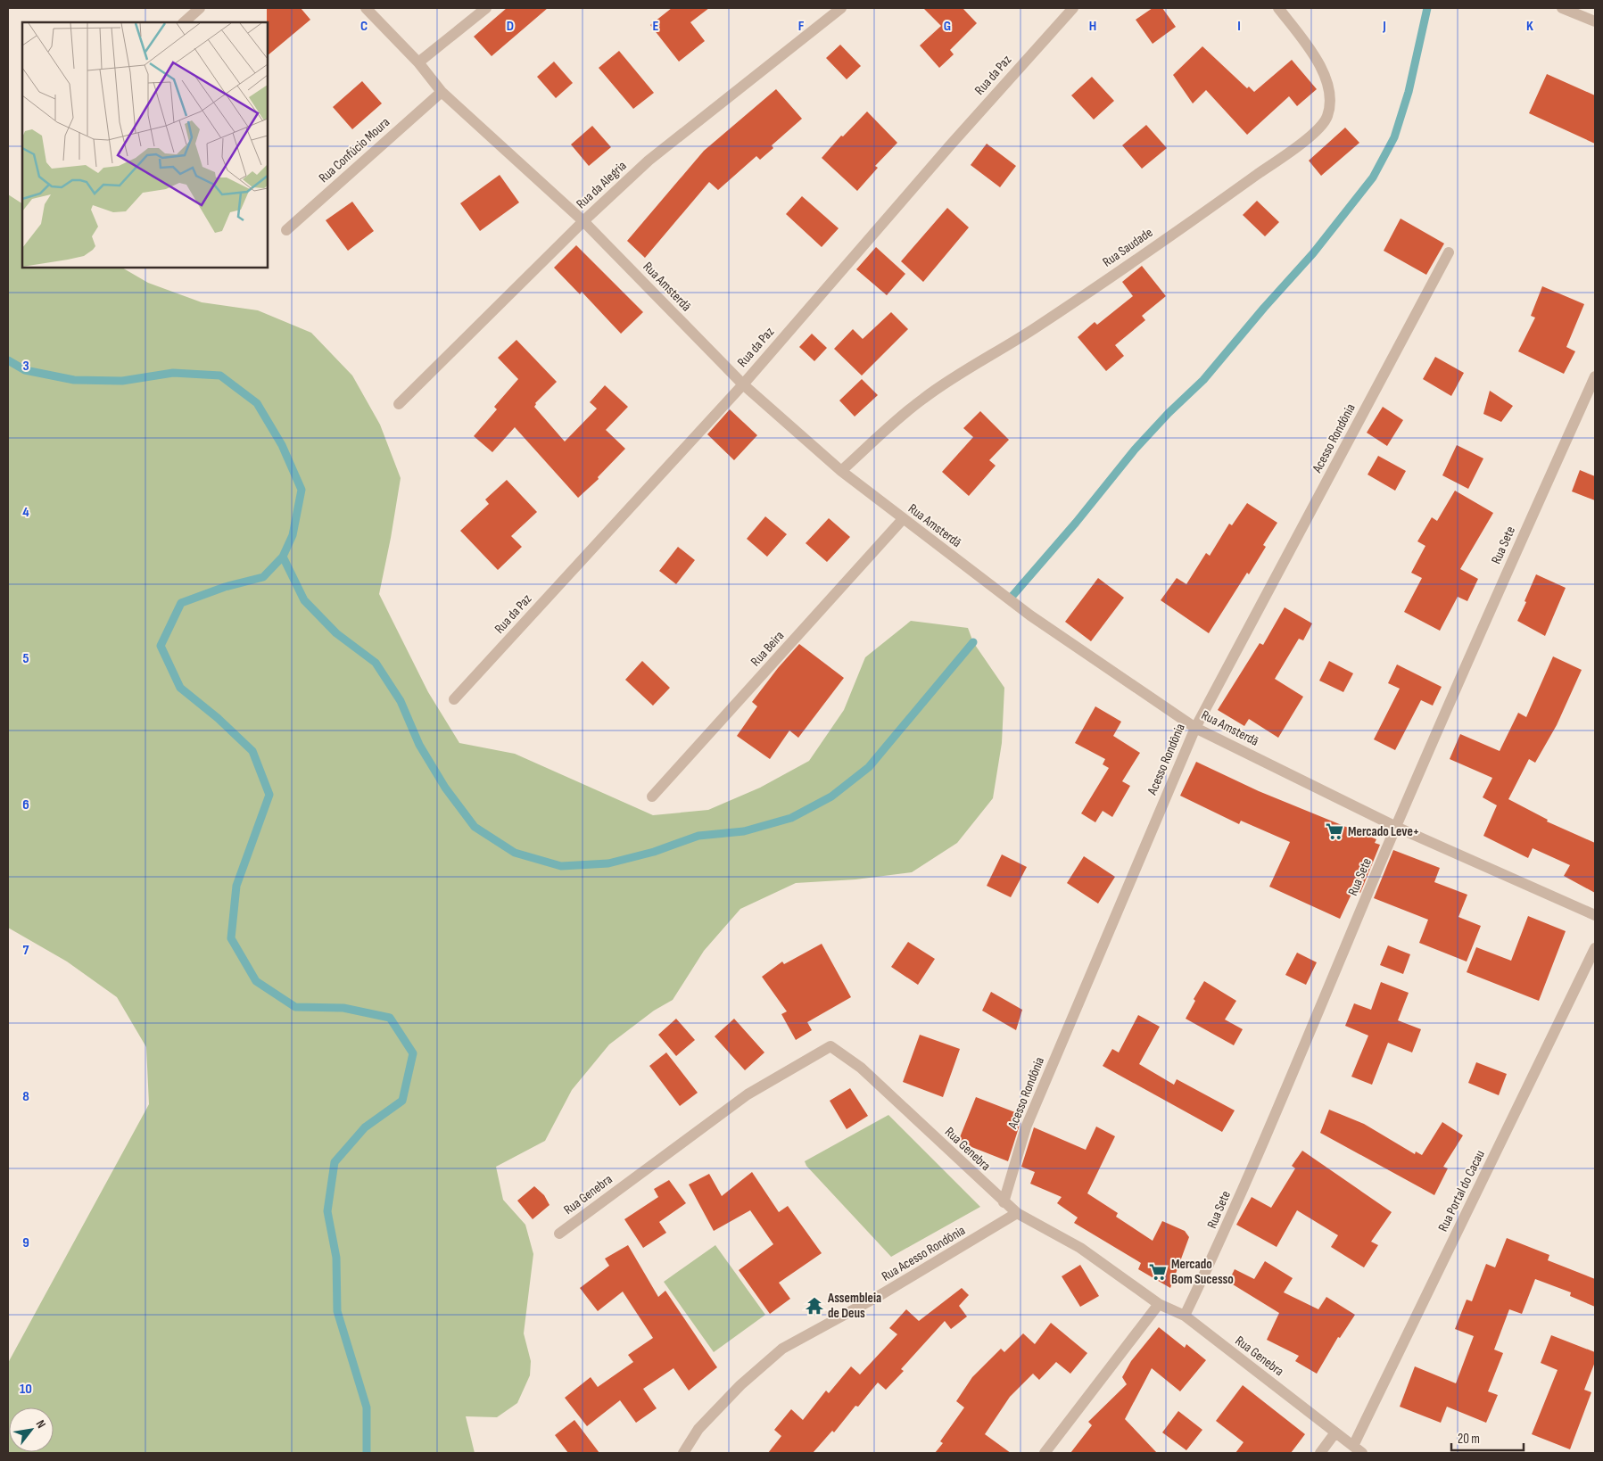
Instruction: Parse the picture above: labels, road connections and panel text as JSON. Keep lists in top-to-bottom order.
{
  "streets": {
    "street": [
      "Rua da Paz",
      "Rua Confúcio Moura",
      "Rua da Alegria",
      "Rua Saudade",
      "Rua Amsterdã",
      "Acesso Rondônia",
      "Rua Sete",
      "Rua Beira",
      "Rua Genebra",
      "Rua Portal do Cacau",
      "Rua Acesso Rondônia"
    ]
  },
  "crossings": [
    ["Rua da Paz", "Rua Amsterdã"],
    ["Rua Confúcio Moura", "Rua Amsterdã"],
    ["Rua da Alegria", "Rua Amsterdã"],
    ["Rua Saudade", "Rua Amsterdã"],
    ["Rua Amsterdã", "Acesso Rondônia"],
    ["Rua Amsterdã", "Rua Sete"],
    ["Rua Amsterdã", "Rua Beira"],
    ["Acesso Rondônia", "Rua Genebra"],
    ["Rua Sete", "Rua Genebra"],
    ["Rua Genebra", "Rua Portal do Cacau"],
    ["Rua Genebra", "Rua Acesso Rondônia"]
  ],
  "places": {
    "supermarket": ["Mercado Leve+", "Mercado Bom Sucesso"],
    "temple": ["Assembleia de Deus"]
  },
  "scale_bar": "20 m",
  "north": "top right",
  "grid": {
    "columns": [
      "C",
      "D",
      "E",
      "F",
      "G",
      "H",
      "I",
      "J",
      "K"
    ],
    "rows": [
      "3",
      "4",
      "5",
      "6",
      "7",
      "8",
      "9",
      "10"
    ]
  }
}
